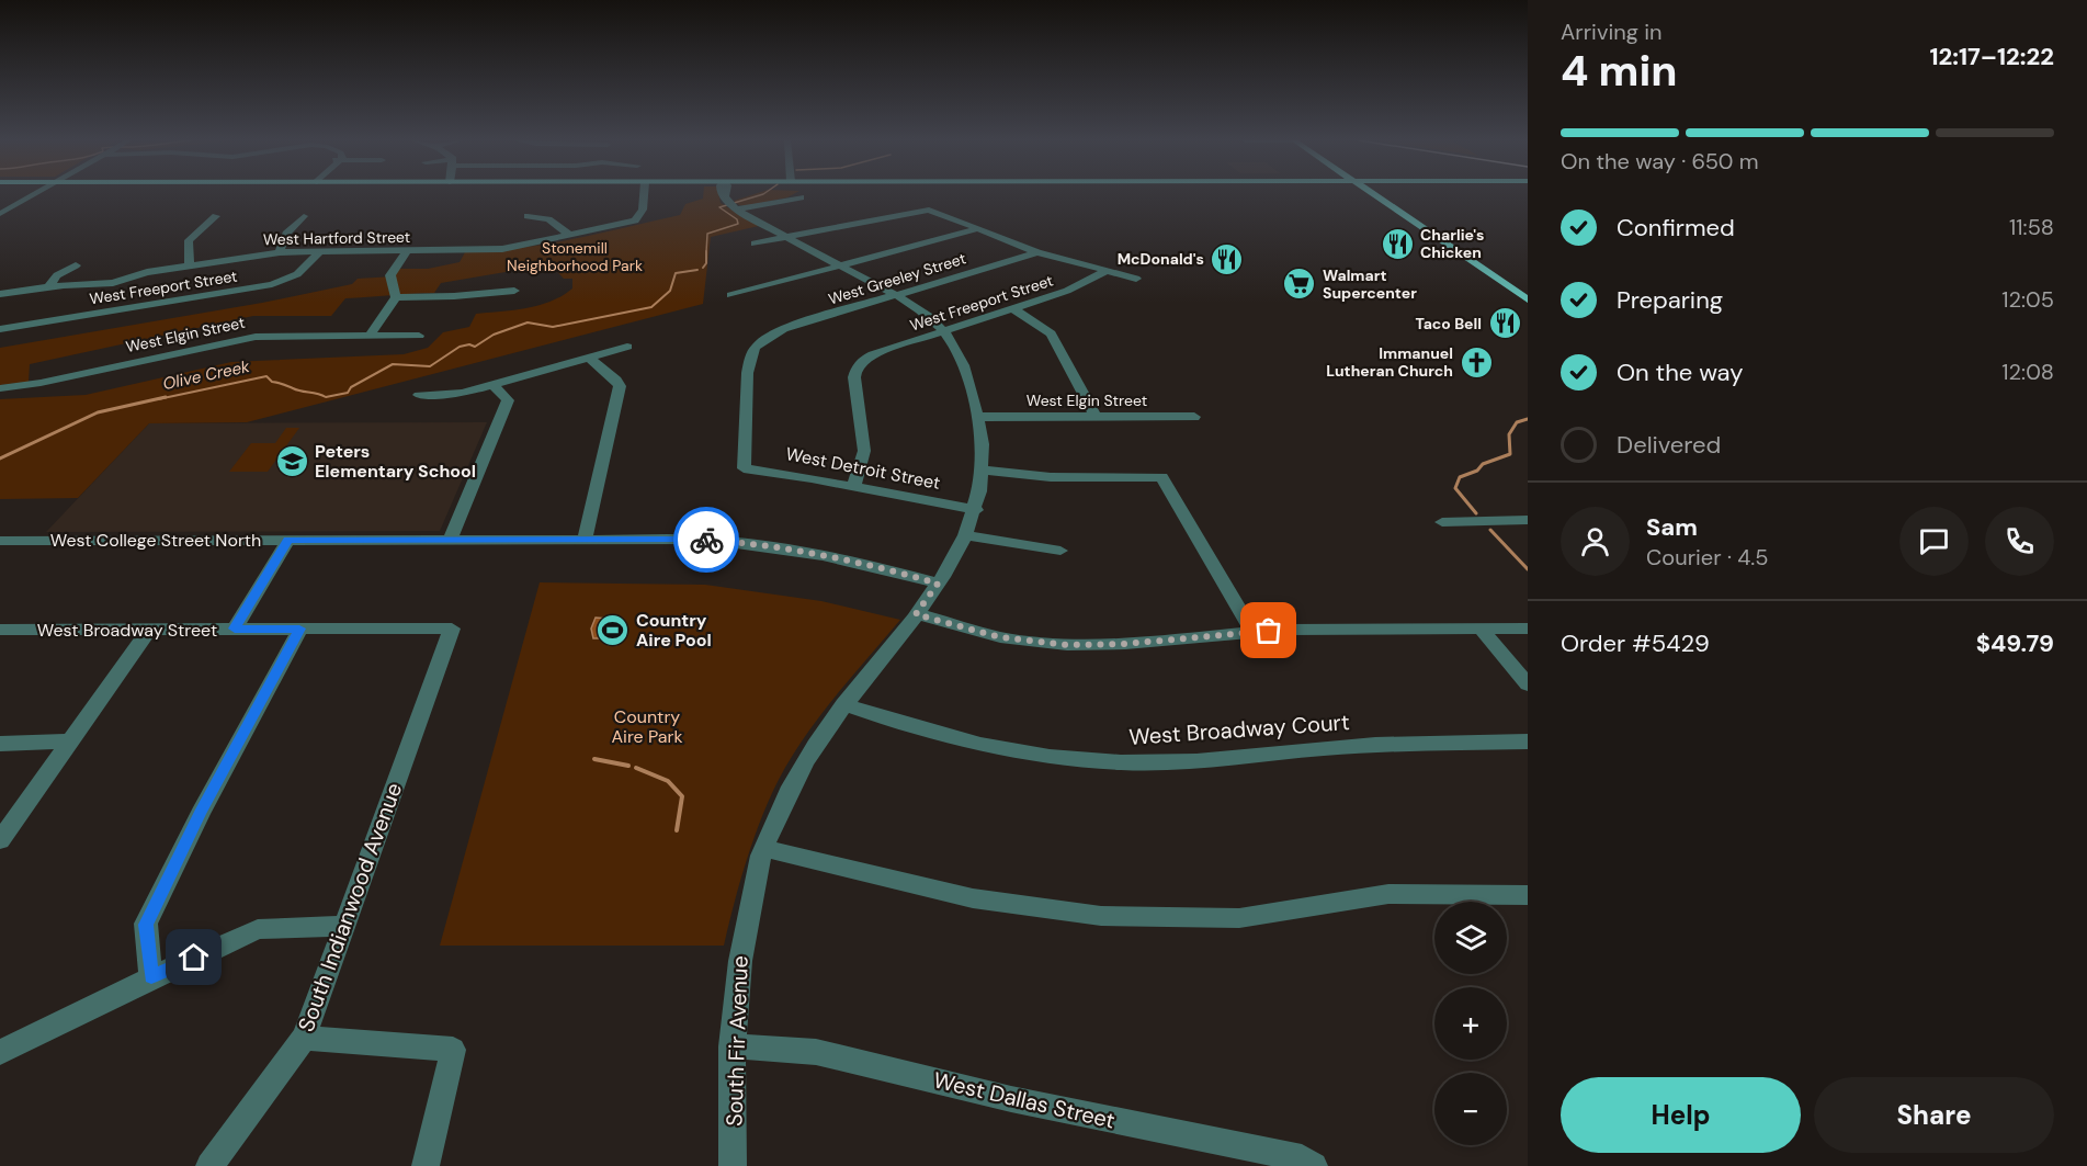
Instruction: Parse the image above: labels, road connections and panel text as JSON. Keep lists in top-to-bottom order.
{
  "streets": {
    "street": [
      "West Hartford Street",
      "West Greeley Street",
      "West Freeport Street",
      "West Elgin Street",
      "West Detroit Street",
      "West College Street North",
      "West Broadway Street",
      "West Broadway Court",
      "South Indianwood Avenue",
      "South Fir Avenue",
      "West Dallas Street"
    ]
  },
  "crossings": [
    ["West Hartford Street", "West Freeport Street"],
    ["West Greeley Street", "West Detroit Street"],
    ["West Greeley Street", "South Fir Avenue"],
    ["West Freeport Street", "West Detroit Street"],
    ["West Freeport Street", "South Fir Avenue"],
    ["West Elgin Street", "South Fir Avenue"],
    ["West Detroit Street", "South Fir Avenue"],
    ["West College Street North", "South Fir Avenue"],
    ["West Broadway Street", "South Indianwood Avenue"],
    ["West Broadway Court", "South Fir Avenue"],
    ["South Fir Avenue", "West Dallas Street"]
  ],
  "water": ["Olive Creek"],
  "parks": ["Stonemill Neighborhood Park", "Country Aire Park"],
  "places": {
    "restaurant": ["Charlie's Chicken", "McDonald's", "Taco Bell"],
    "supermarket": ["Walmart Supercenter"],
    "church": ["Immanuel Lutheran Church"],
    "school or university": ["Peters Elementary School"],
    "sports": ["Country Aire Pool"]
  },
  "page": {
    "heading": ["4 min", "Arriving in", "12:17–12:22"],
    "panel": [
      "Sam",
      "Courier · 4.5",
      "Order #5429",
      "$49.79"
    ],
    "bar": "On the way · 650 m",
    "list": [
      ["Confirmed", "11:58"],
      ["Preparing", "12:05"],
      ["On the way", "12:08"],
      "Delivered"
    ],
    "map_buttons": ["+", "−"],
    "buttons": ["Help", "Share"]
  }
}
